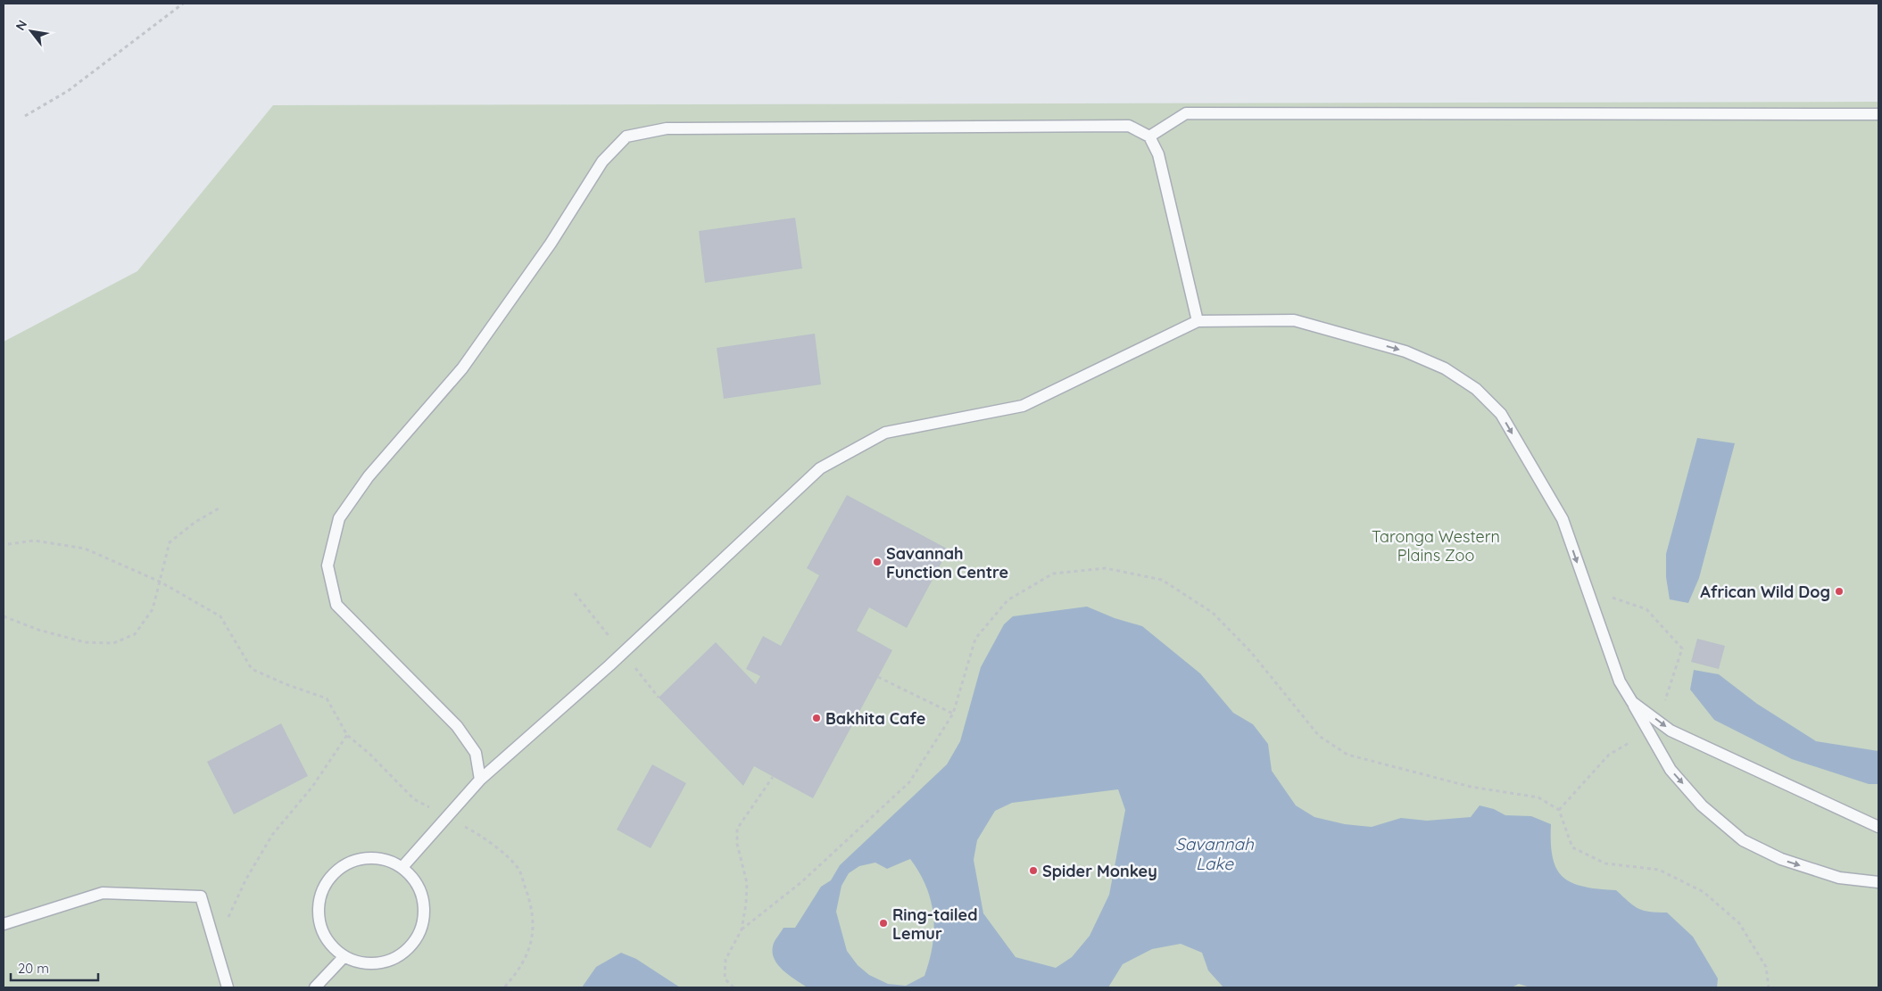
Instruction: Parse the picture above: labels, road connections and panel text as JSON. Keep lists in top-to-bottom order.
{
  "water": ["Savannah Lake"],
  "parks": ["Taronga Western Plains Zoo"],
  "places": [
    "Savannah Function Centre",
    "African Wild Dog",
    "Bakhita Cafe",
    "Spider Monkey",
    "Ring-tailed Lemur"
  ],
  "scale_bar": "20 m",
  "north": "top left"
}
